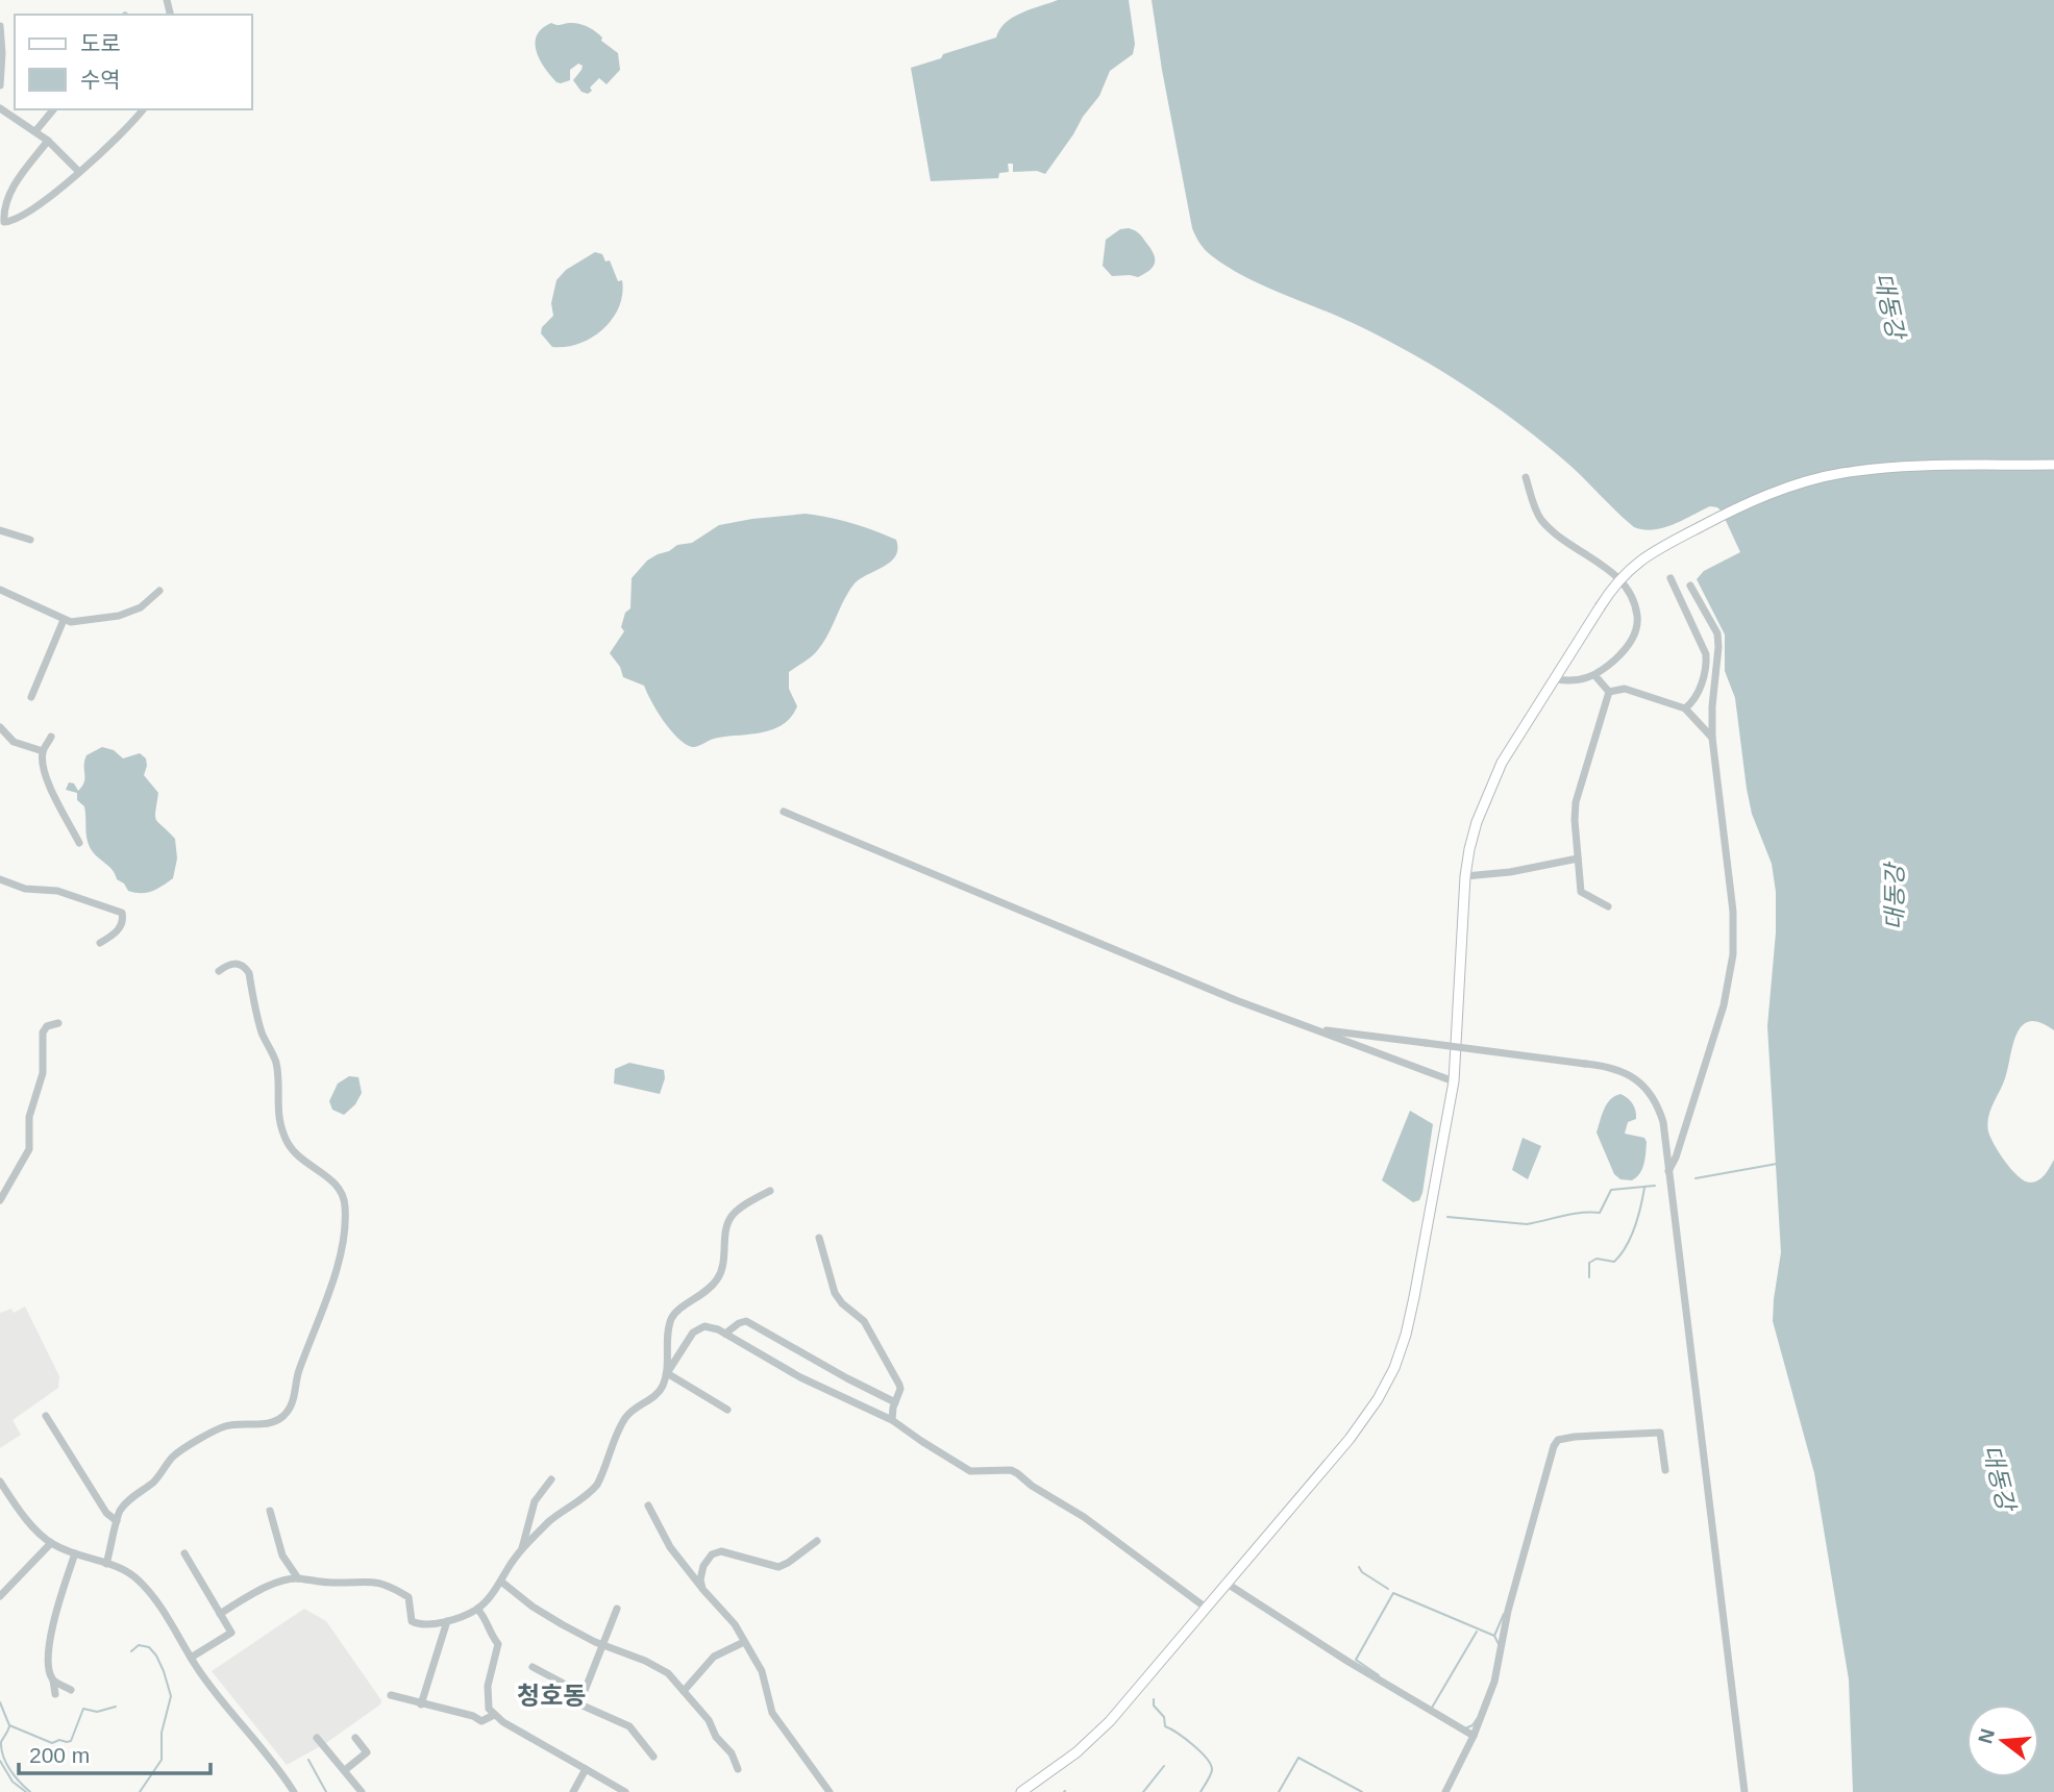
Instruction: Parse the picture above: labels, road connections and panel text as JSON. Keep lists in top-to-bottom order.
{
  "districts": ["청호동"],
  "water": ["대동강"],
  "legend": ["도로", "수역"],
  "scale_bar": "200 m",
  "north": "left"
}
